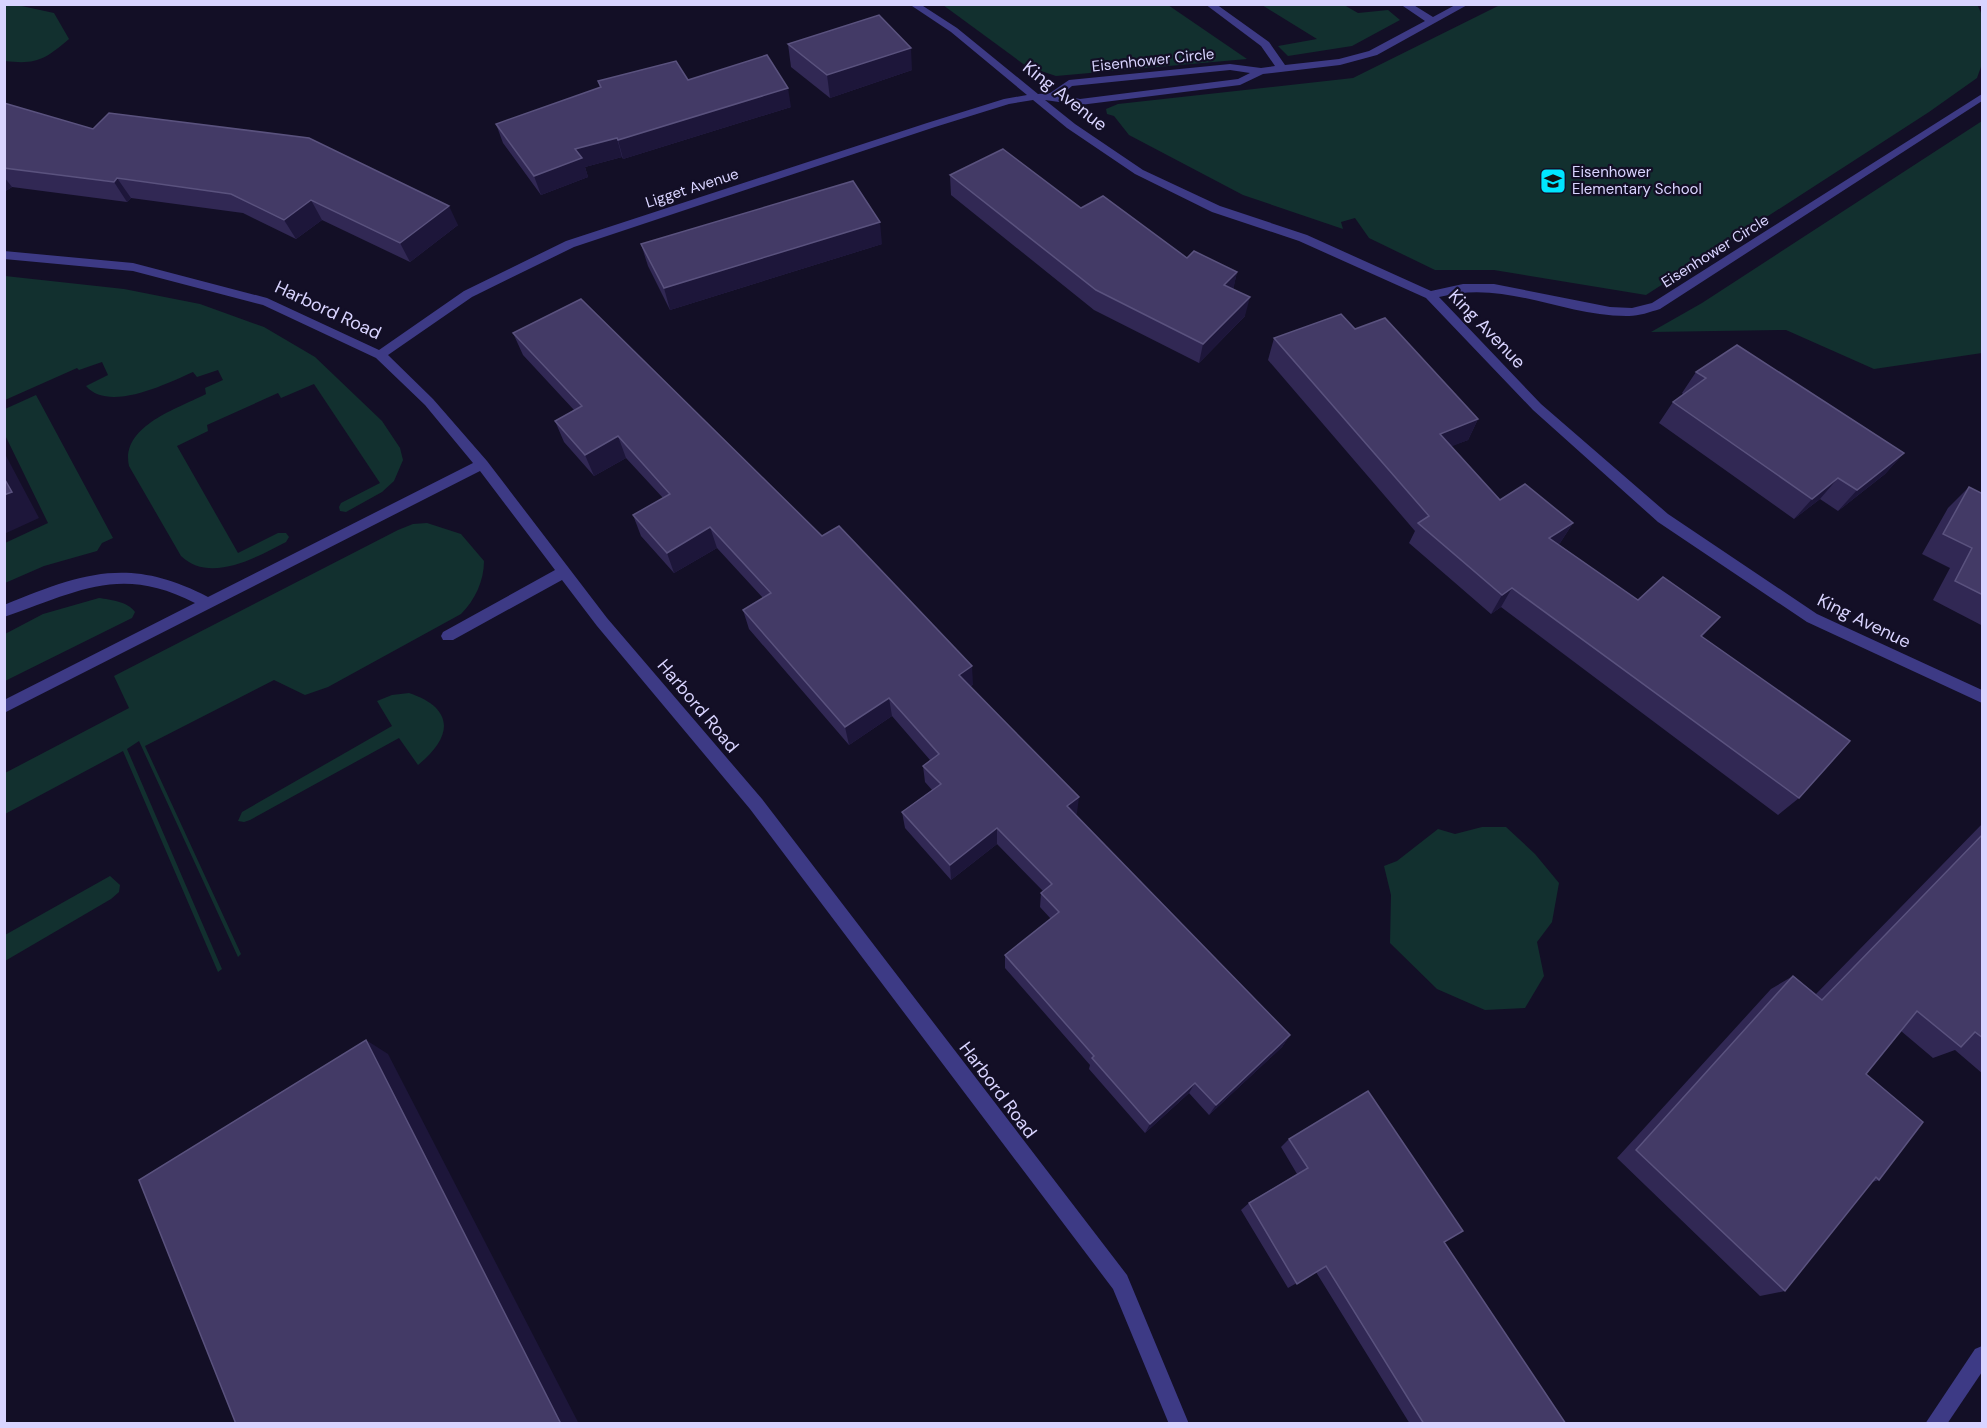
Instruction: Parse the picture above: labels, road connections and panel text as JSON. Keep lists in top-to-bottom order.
{
  "streets": {
    "street": [
      "Eisenhower Circle",
      "King Avenue",
      "Ligget Avenue",
      "Harbord Road"
    ]
  },
  "crossings": [
    ["Eisenhower Circle", "King Avenue"],
    ["Eisenhower Circle", "Ligget Avenue"],
    ["King Avenue", "Ligget Avenue"],
    ["Ligget Avenue", "Harbord Road"]
  ],
  "places": {
    "school or university": ["Eisenhower Elementary School"]
  }
}
